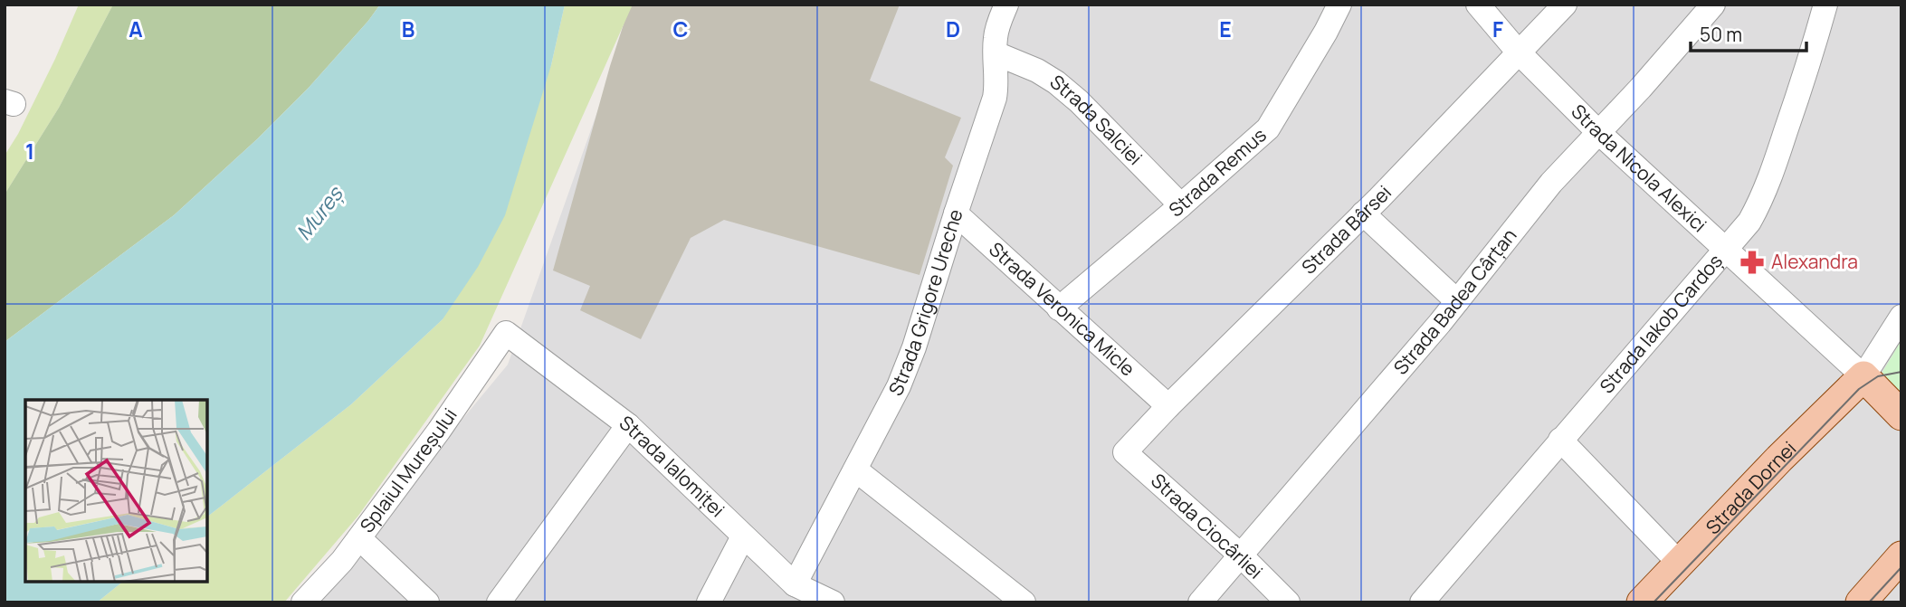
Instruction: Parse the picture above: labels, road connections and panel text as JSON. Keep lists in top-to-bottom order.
{
  "streets": {
    "main road": ["Strada Dornei"],
    "street": [
      "Strada Salciei",
      "Strada Nicola Alexici",
      "Strada Remus",
      "Strada Bârsei",
      "Strada Grigore Ureche",
      "Strada Badea Cârțan",
      "Strada Veronica Micle",
      "Strada Iakob Cardoș",
      "Strada Ialomiței",
      "Splaiul Mureșului",
      "Strada Ciocârliei"
    ]
  },
  "crossings": [
    ["Strada Salciei", "Strada Remus"],
    ["Strada Salciei", "Strada Grigore Ureche"],
    ["Strada Nicola Alexici", "Strada Bârsei"],
    ["Strada Nicola Alexici", "Strada Badea Cârțan"],
    ["Strada Nicola Alexici", "Strada Iakob Cardoș"],
    ["Strada Nicola Alexici", "Strada Dornei"],
    ["Strada Remus", "Strada Veronica Micle"],
    ["Strada Bârsei", "Strada Veronica Micle"],
    ["Strada Bârsei", "Strada Ciocârliei"],
    ["Strada Grigore Ureche", "Strada Veronica Micle"],
    ["Strada Grigore Ureche", "Strada Ialomiței"],
    ["Strada Badea Cârțan", "Strada Ciocârliei"],
    ["Strada Ialomiței", "Splaiul Mureșului"]
  ],
  "water": ["Mureș"],
  "places": {
    "pharmacy": ["Alexandra"]
  },
  "scale_bar": "50 m",
  "grid": {
    "columns": [
      "A",
      "B",
      "C",
      "D",
      "E",
      "F"
    ],
    "rows": ["1"]
  }
}
